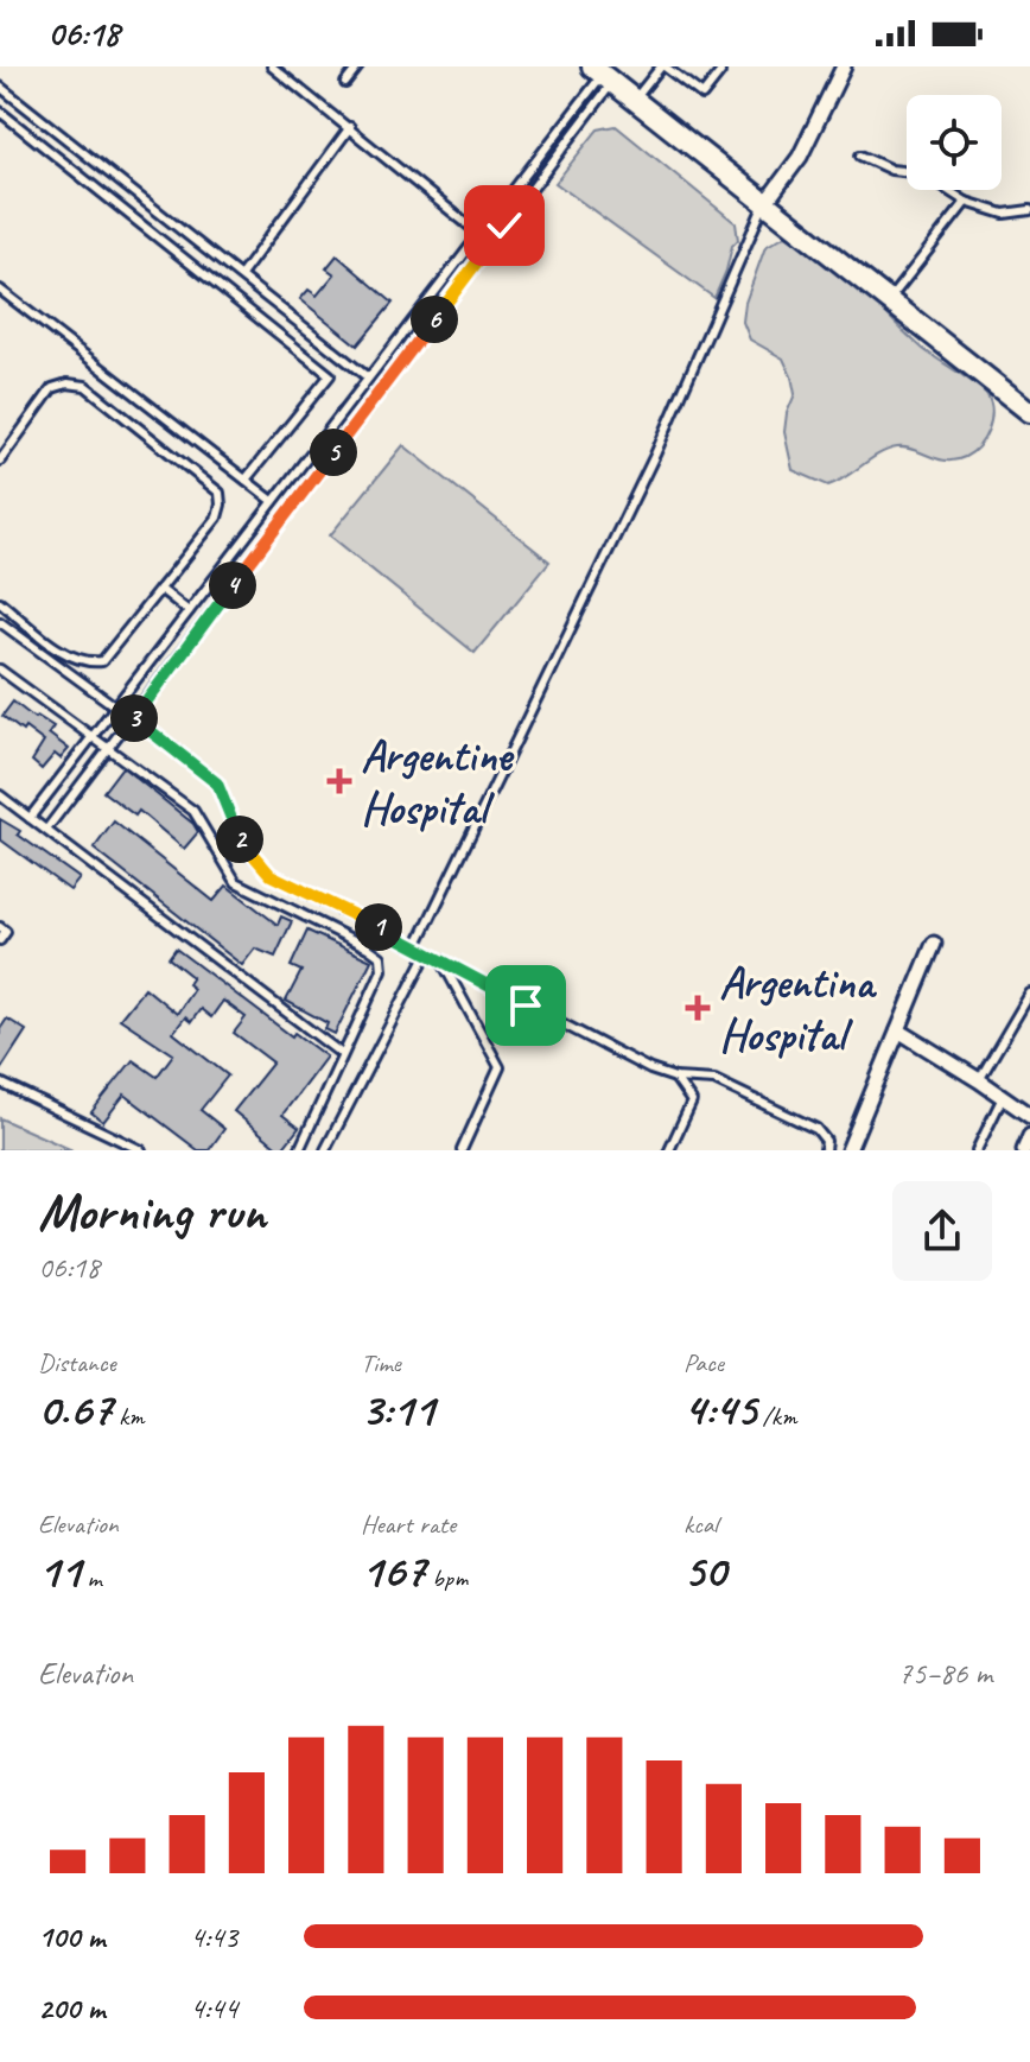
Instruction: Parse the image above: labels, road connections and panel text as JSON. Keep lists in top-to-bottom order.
{
  "places": {
    "health": ["Argentine Hospital", "Argentina Hospital"]
  },
  "page": {
    "status": "06:18",
    "pins": [
      "6",
      "5",
      "4",
      "3",
      "2",
      "1"
    ],
    "heading": ["Morning run", "06:18"],
    "stats": [
      ["Distance", "0.67 km"],
      ["Time", "3:11"],
      ["Pace", "4:45 /km"],
      ["Elevation", "11 m"],
      ["Heart rate", "167 bpm"],
      ["kcal", "50"]
    ],
    "chart": ["Elevation", "75–86 m"],
    "list": [
      {
        "name": "100 m",
        "note": "4:43"
      },
      {
        "name": "200 m",
        "note": "4:44"
      }
    ]
  }
}
